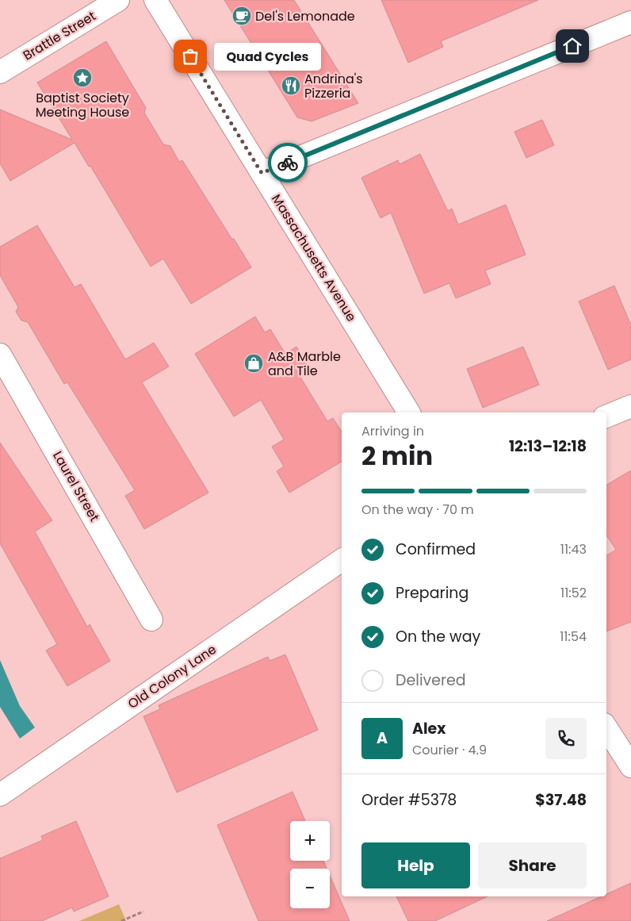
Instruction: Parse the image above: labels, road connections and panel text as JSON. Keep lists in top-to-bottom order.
{
  "streets": {
    "street": [
      "Brattle Street",
      "Massachusetts Avenue",
      "Laurel Street",
      "Old Colony Lane"
    ]
  },
  "places": {
    "cafe": ["Del's Lemonade"],
    "other": ["Quad Cycles"],
    "place": ["Baptist Society Meeting House"],
    "restaurant": ["Andrina's Pizzeria"],
    "shop": ["A&B Marble and Tile"]
  },
  "page": {
    "bubble": "Quad Cycles",
    "heading": ["2 min", "Arriving in", "12:13–12:18"],
    "panel": [
      "Alex",
      "Courier · 4.9",
      "Order #5378",
      "$37.48"
    ],
    "bar": "On the way · 70 m",
    "list": [
      ["Confirmed", "11:43"],
      ["Preparing", "11:52"],
      ["On the way", "11:54"],
      "Delivered"
    ],
    "round": "A",
    "map_buttons": ["+", "−"],
    "buttons": ["Help", "Share"]
  }
}
